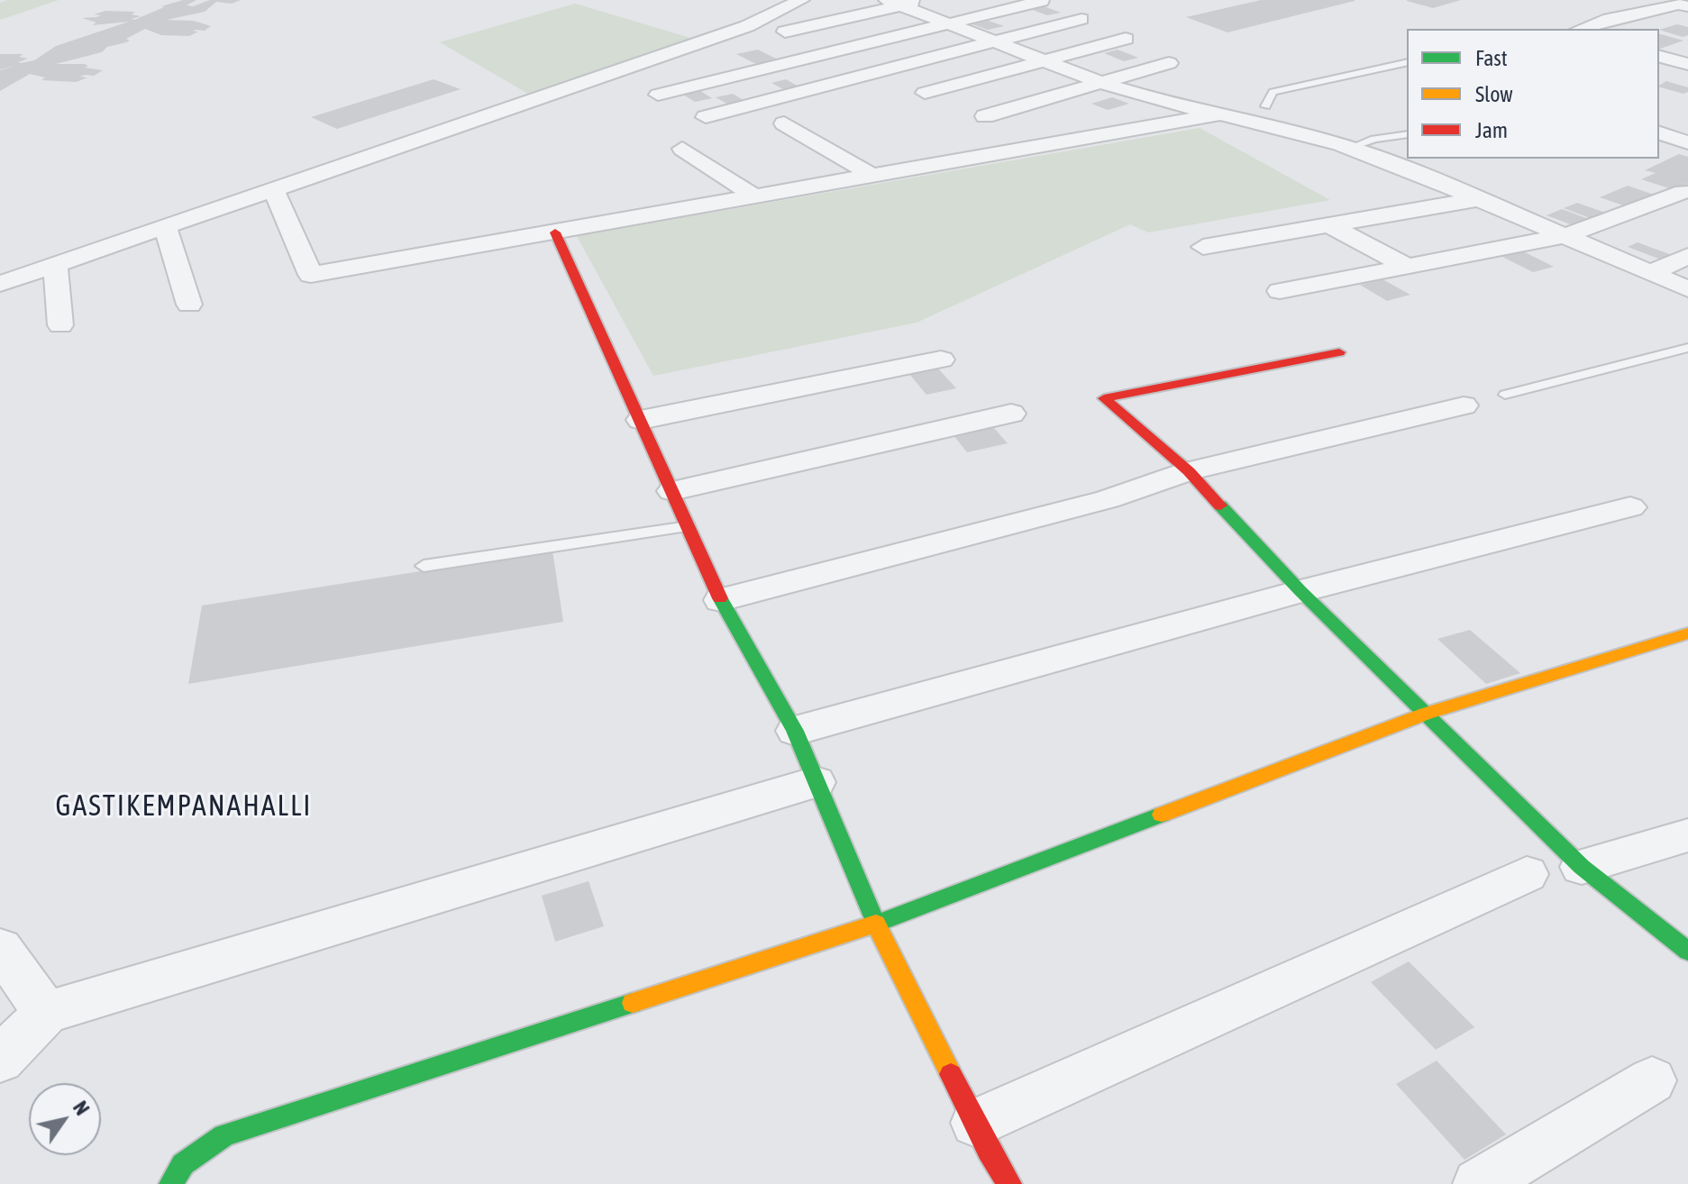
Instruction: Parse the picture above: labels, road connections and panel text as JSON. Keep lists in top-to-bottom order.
{
  "districts": ["GASTIKEMPANAHALLI"],
  "legend": ["Fast", "Slow", "Jam"],
  "north": "top right"
}
